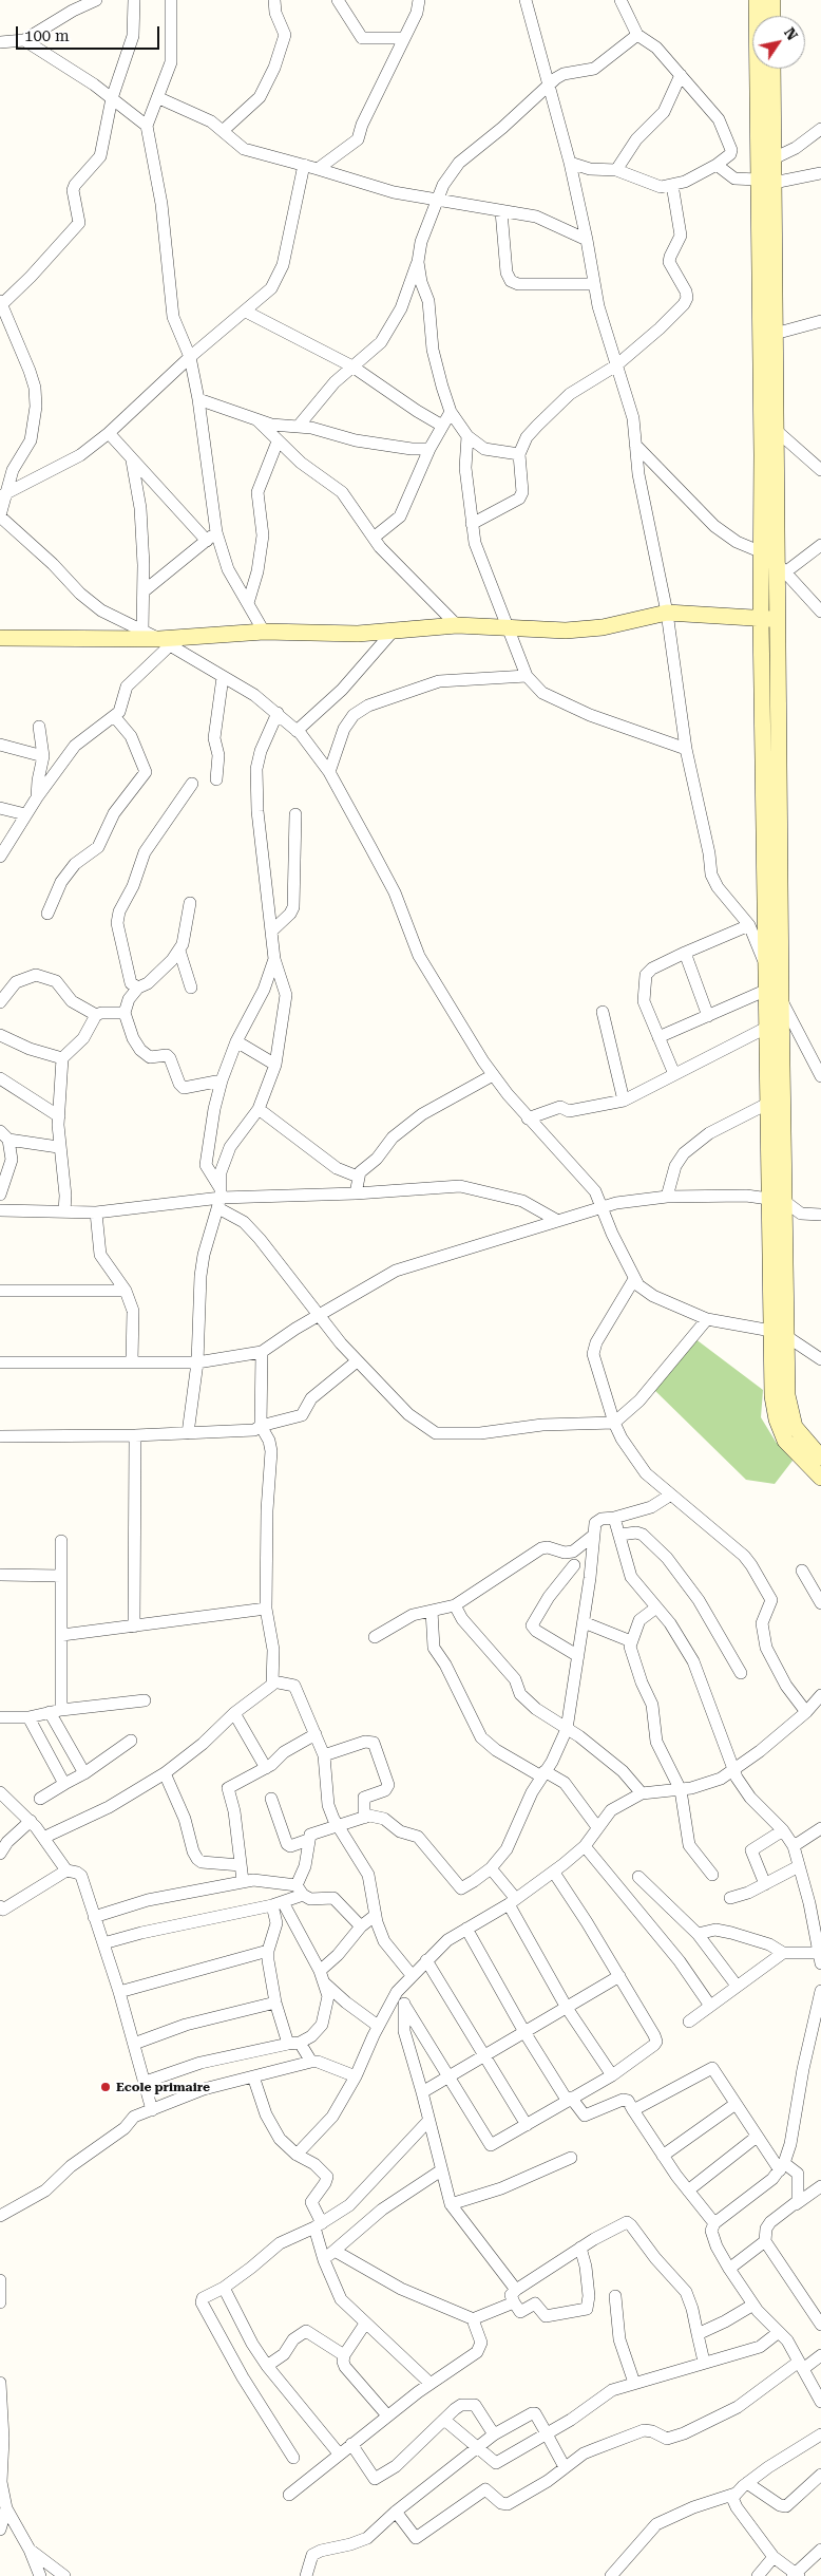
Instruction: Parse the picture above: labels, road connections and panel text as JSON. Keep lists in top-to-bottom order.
{
  "places": ["Ecole primaire"],
  "scale_bar": "100 m",
  "north": "top right"
}
